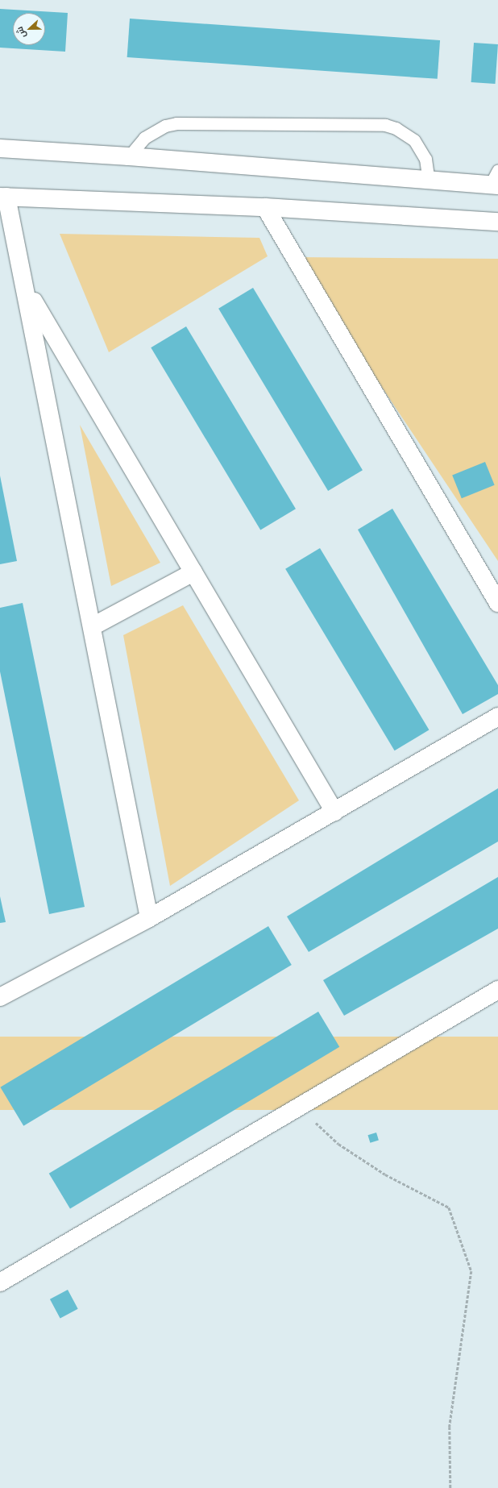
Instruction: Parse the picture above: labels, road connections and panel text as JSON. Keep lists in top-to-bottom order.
{
  "north": "left"
}
